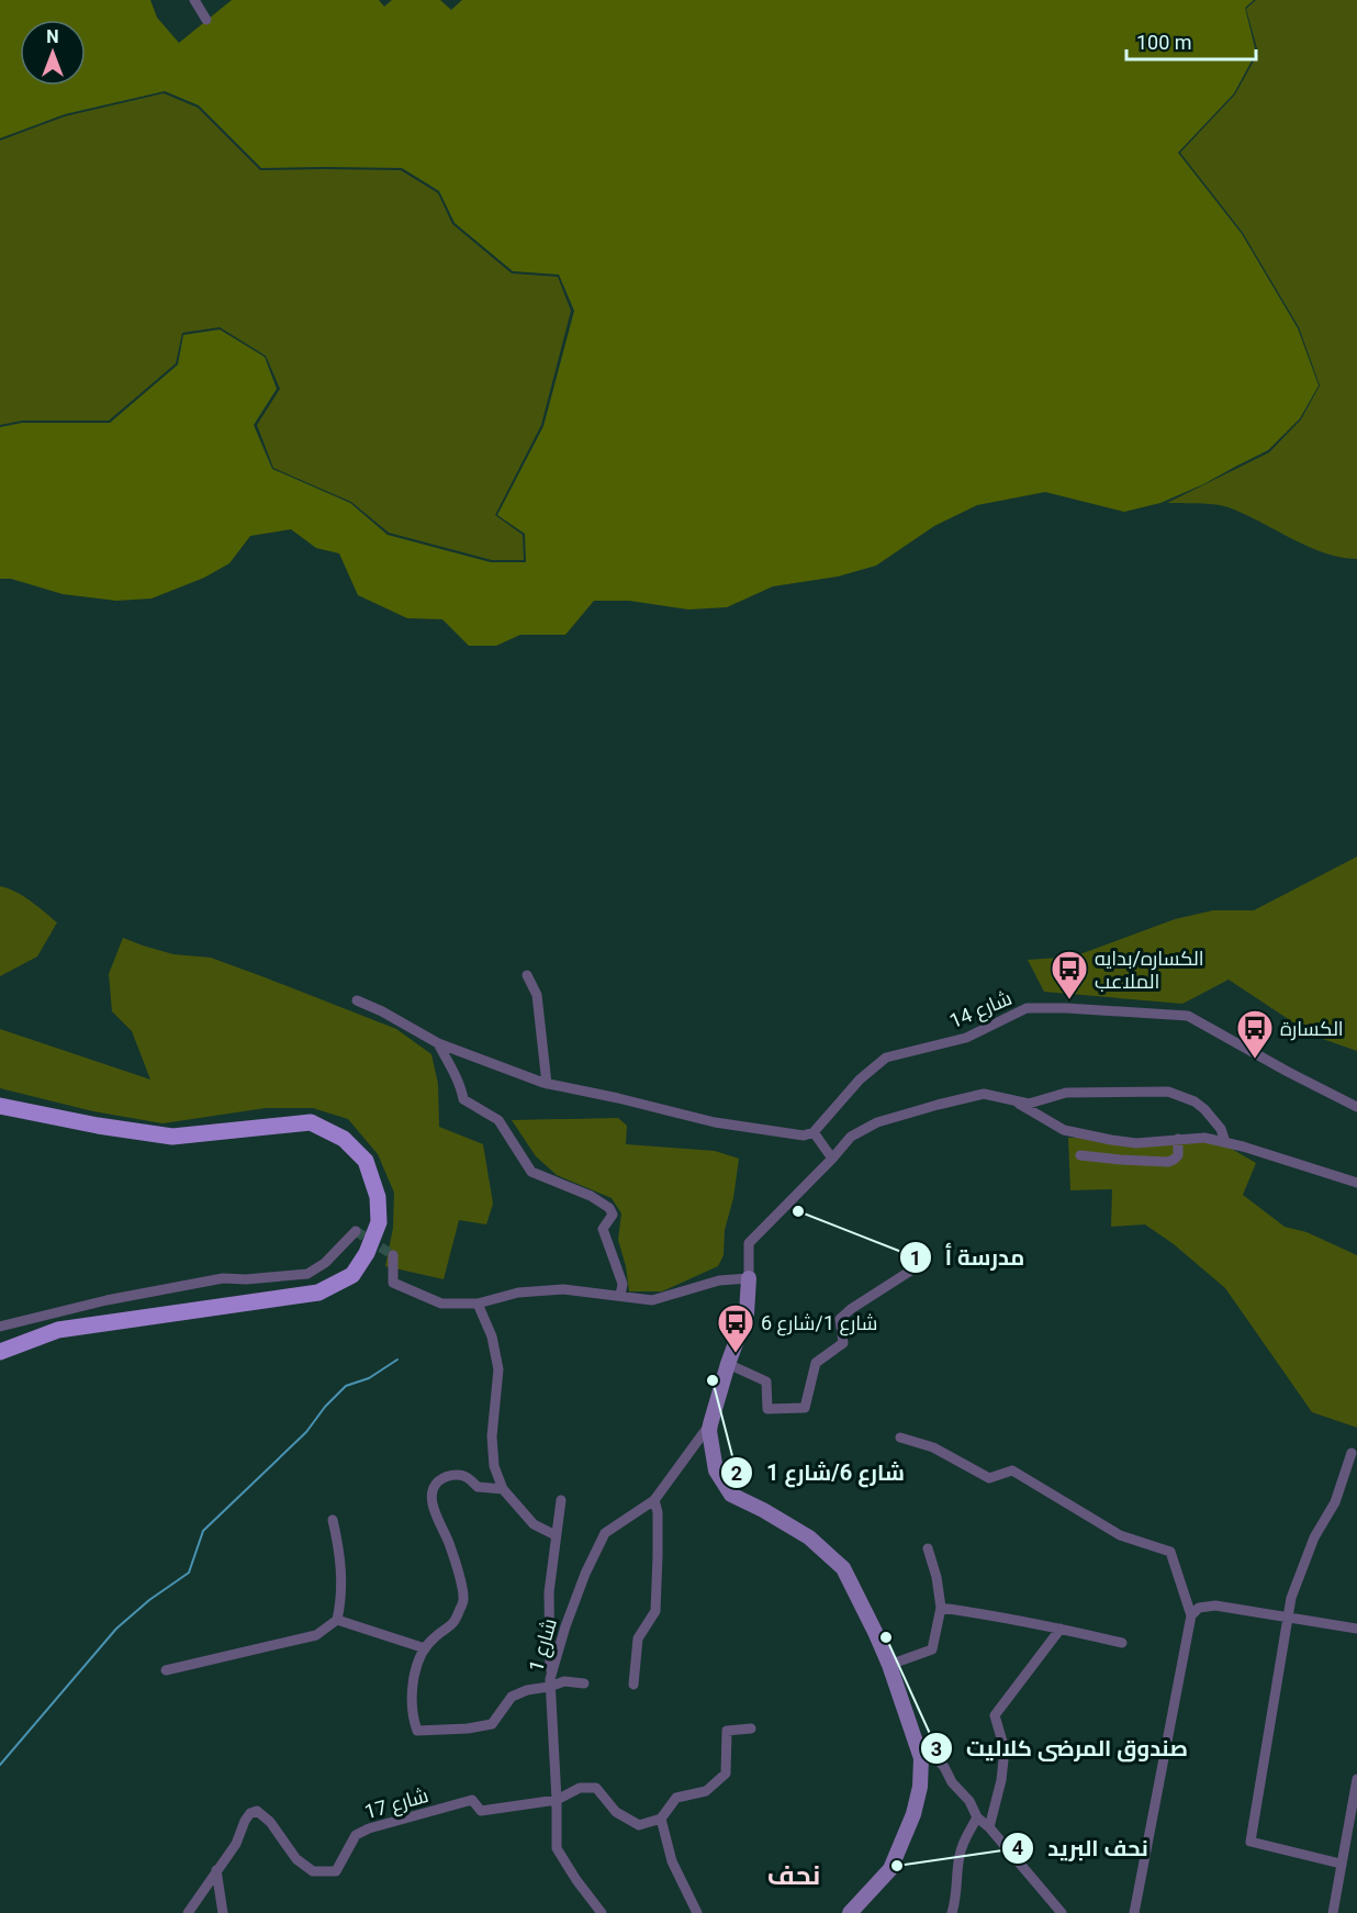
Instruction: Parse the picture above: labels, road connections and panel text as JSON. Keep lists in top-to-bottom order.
{
  "streets": {
    "street": ["شارع 14", "شارع 1", "شارع 17"]
  },
  "crossings": [
    ["شارع 1", "شارع 17"]
  ],
  "districts": ["نحف"],
  "places": {
    "bus stop": ["الكساره/بدايه الملاعب", "الكسارة", "شارع 1/شارع 6"],
    "other": [
      "مدرسة أ",
      "شارع 6/شارع 1",
      "صندوق المرضى كلاليت",
      "نحف البريد"
    ]
  },
  "scale_bar": "100 m",
  "north": "top"
}
